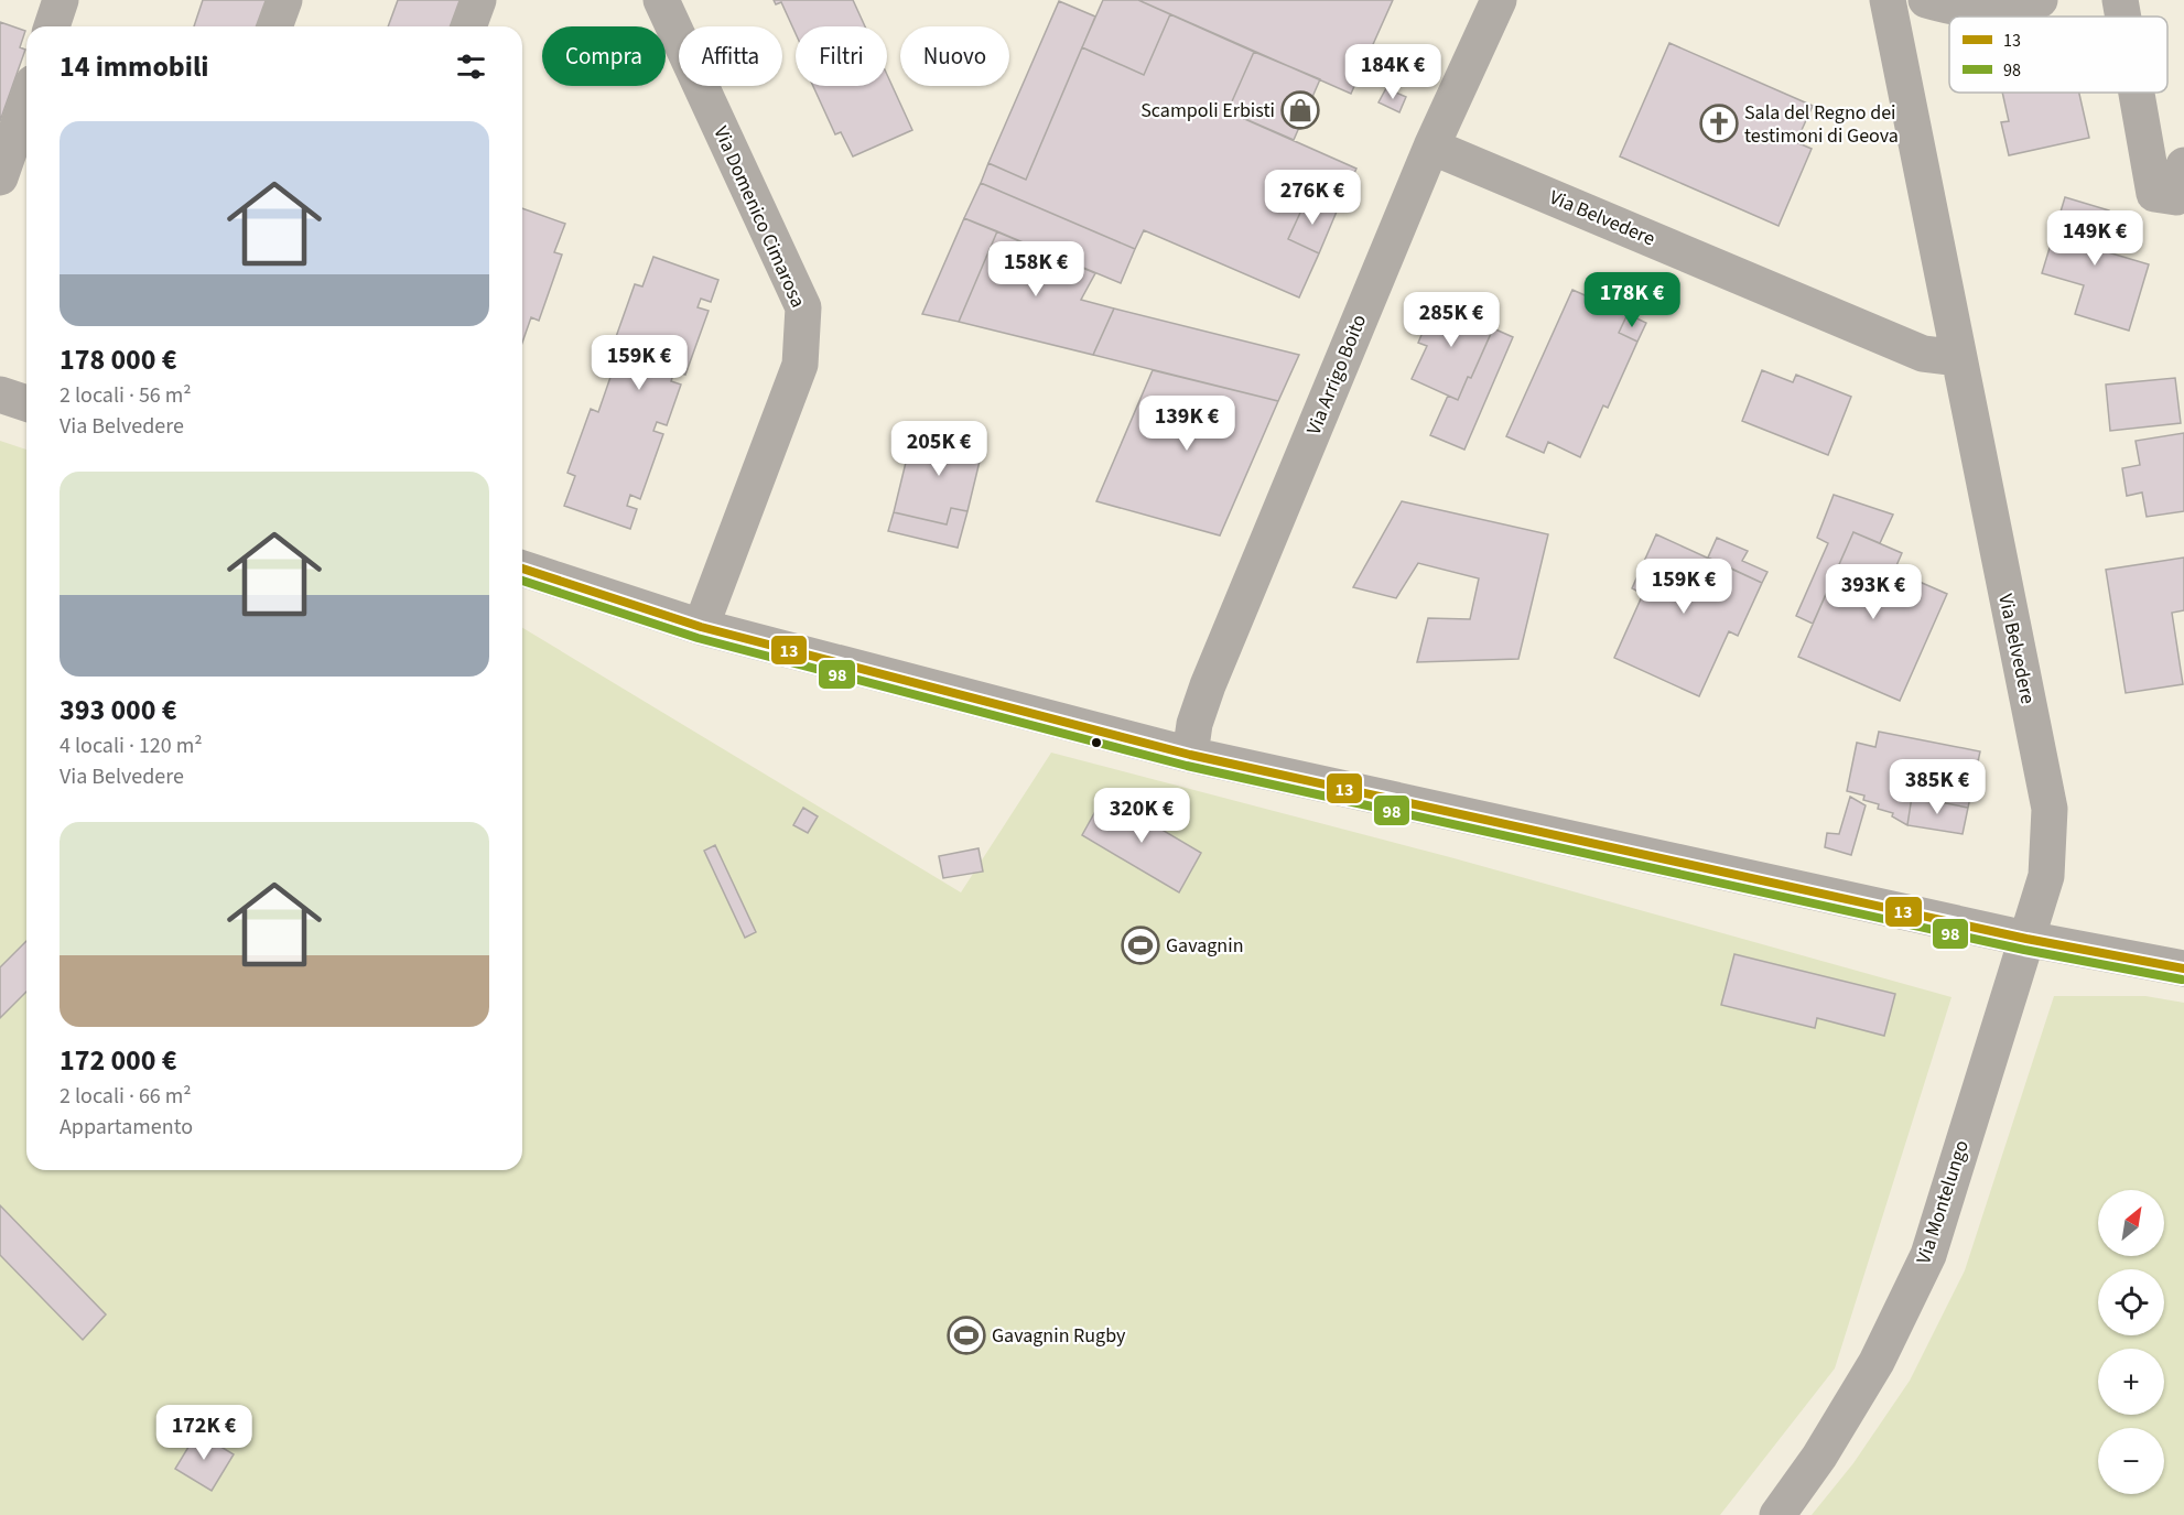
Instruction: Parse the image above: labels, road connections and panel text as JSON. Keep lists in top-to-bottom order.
{
  "streets": {
    "street": [
      "Via Domenico Cimarosa",
      "Via Belvedere",
      "Via Arrigo Boito",
      "Via Montelungo"
    ]
  },
  "crossings": [
    ["Via Belvedere", "Via Arrigo Boito"],
    ["Via Belvedere", "Via Montelungo"]
  ],
  "places": {
    "shop": ["Scampoli Erbisti"],
    "church": ["Sala del Regno dei testimoni di Geova"],
    "sports": ["Gavagnin", "Gavagnin Rugby"]
  },
  "lines": ["transit line 13", "transit line 98"],
  "legend": ["13", "98"],
  "north": "top right",
  "page": {
    "chip": [
      "Compra",
      "Affitta",
      "Filtri",
      "Nuovo"
    ],
    "heading": "14 immobili",
    "price": [
      "184K €",
      "276K €",
      "149K €",
      "158K €",
      "178K €",
      "285K €",
      "159K €",
      "139K €",
      "205K €",
      "159K €",
      "393K €",
      "385K €",
      "320K €",
      "172K €"
    ],
    "list": [
      {
        "name": "178 000 €",
        "note": "2 locali · 56 m² · Via Belvedere"
      },
      {
        "name": "393 000 €",
        "note": "4 locali · 120 m² · Via Belvedere"
      },
      {
        "name": "172 000 €",
        "note": "2 locali · 66 m² · Appartamento"
      }
    ],
    "map_buttons": ["+", "−"]
  }
}
